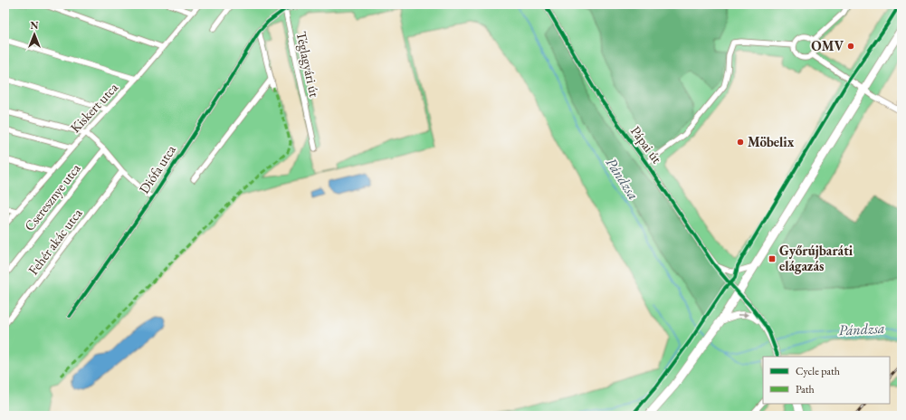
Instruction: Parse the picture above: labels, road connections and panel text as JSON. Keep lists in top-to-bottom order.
{
  "streets": {
    "street": [
      "Téglagyári út",
      "Kiskert utca",
      "Pápai út",
      "Diófa utca",
      "Cseresznye utca",
      "Fehér akác utca"
    ]
  },
  "crossings": [
    ["Téglagyári út", "Diófa utca"]
  ],
  "water": ["Pándzsa"],
  "places": {
    "other": ["OMV", "Möbelix"],
    "transit": ["Győrújbaráti elágazás"]
  },
  "legend": ["Cycle path", "Path"],
  "north": "top"
}
